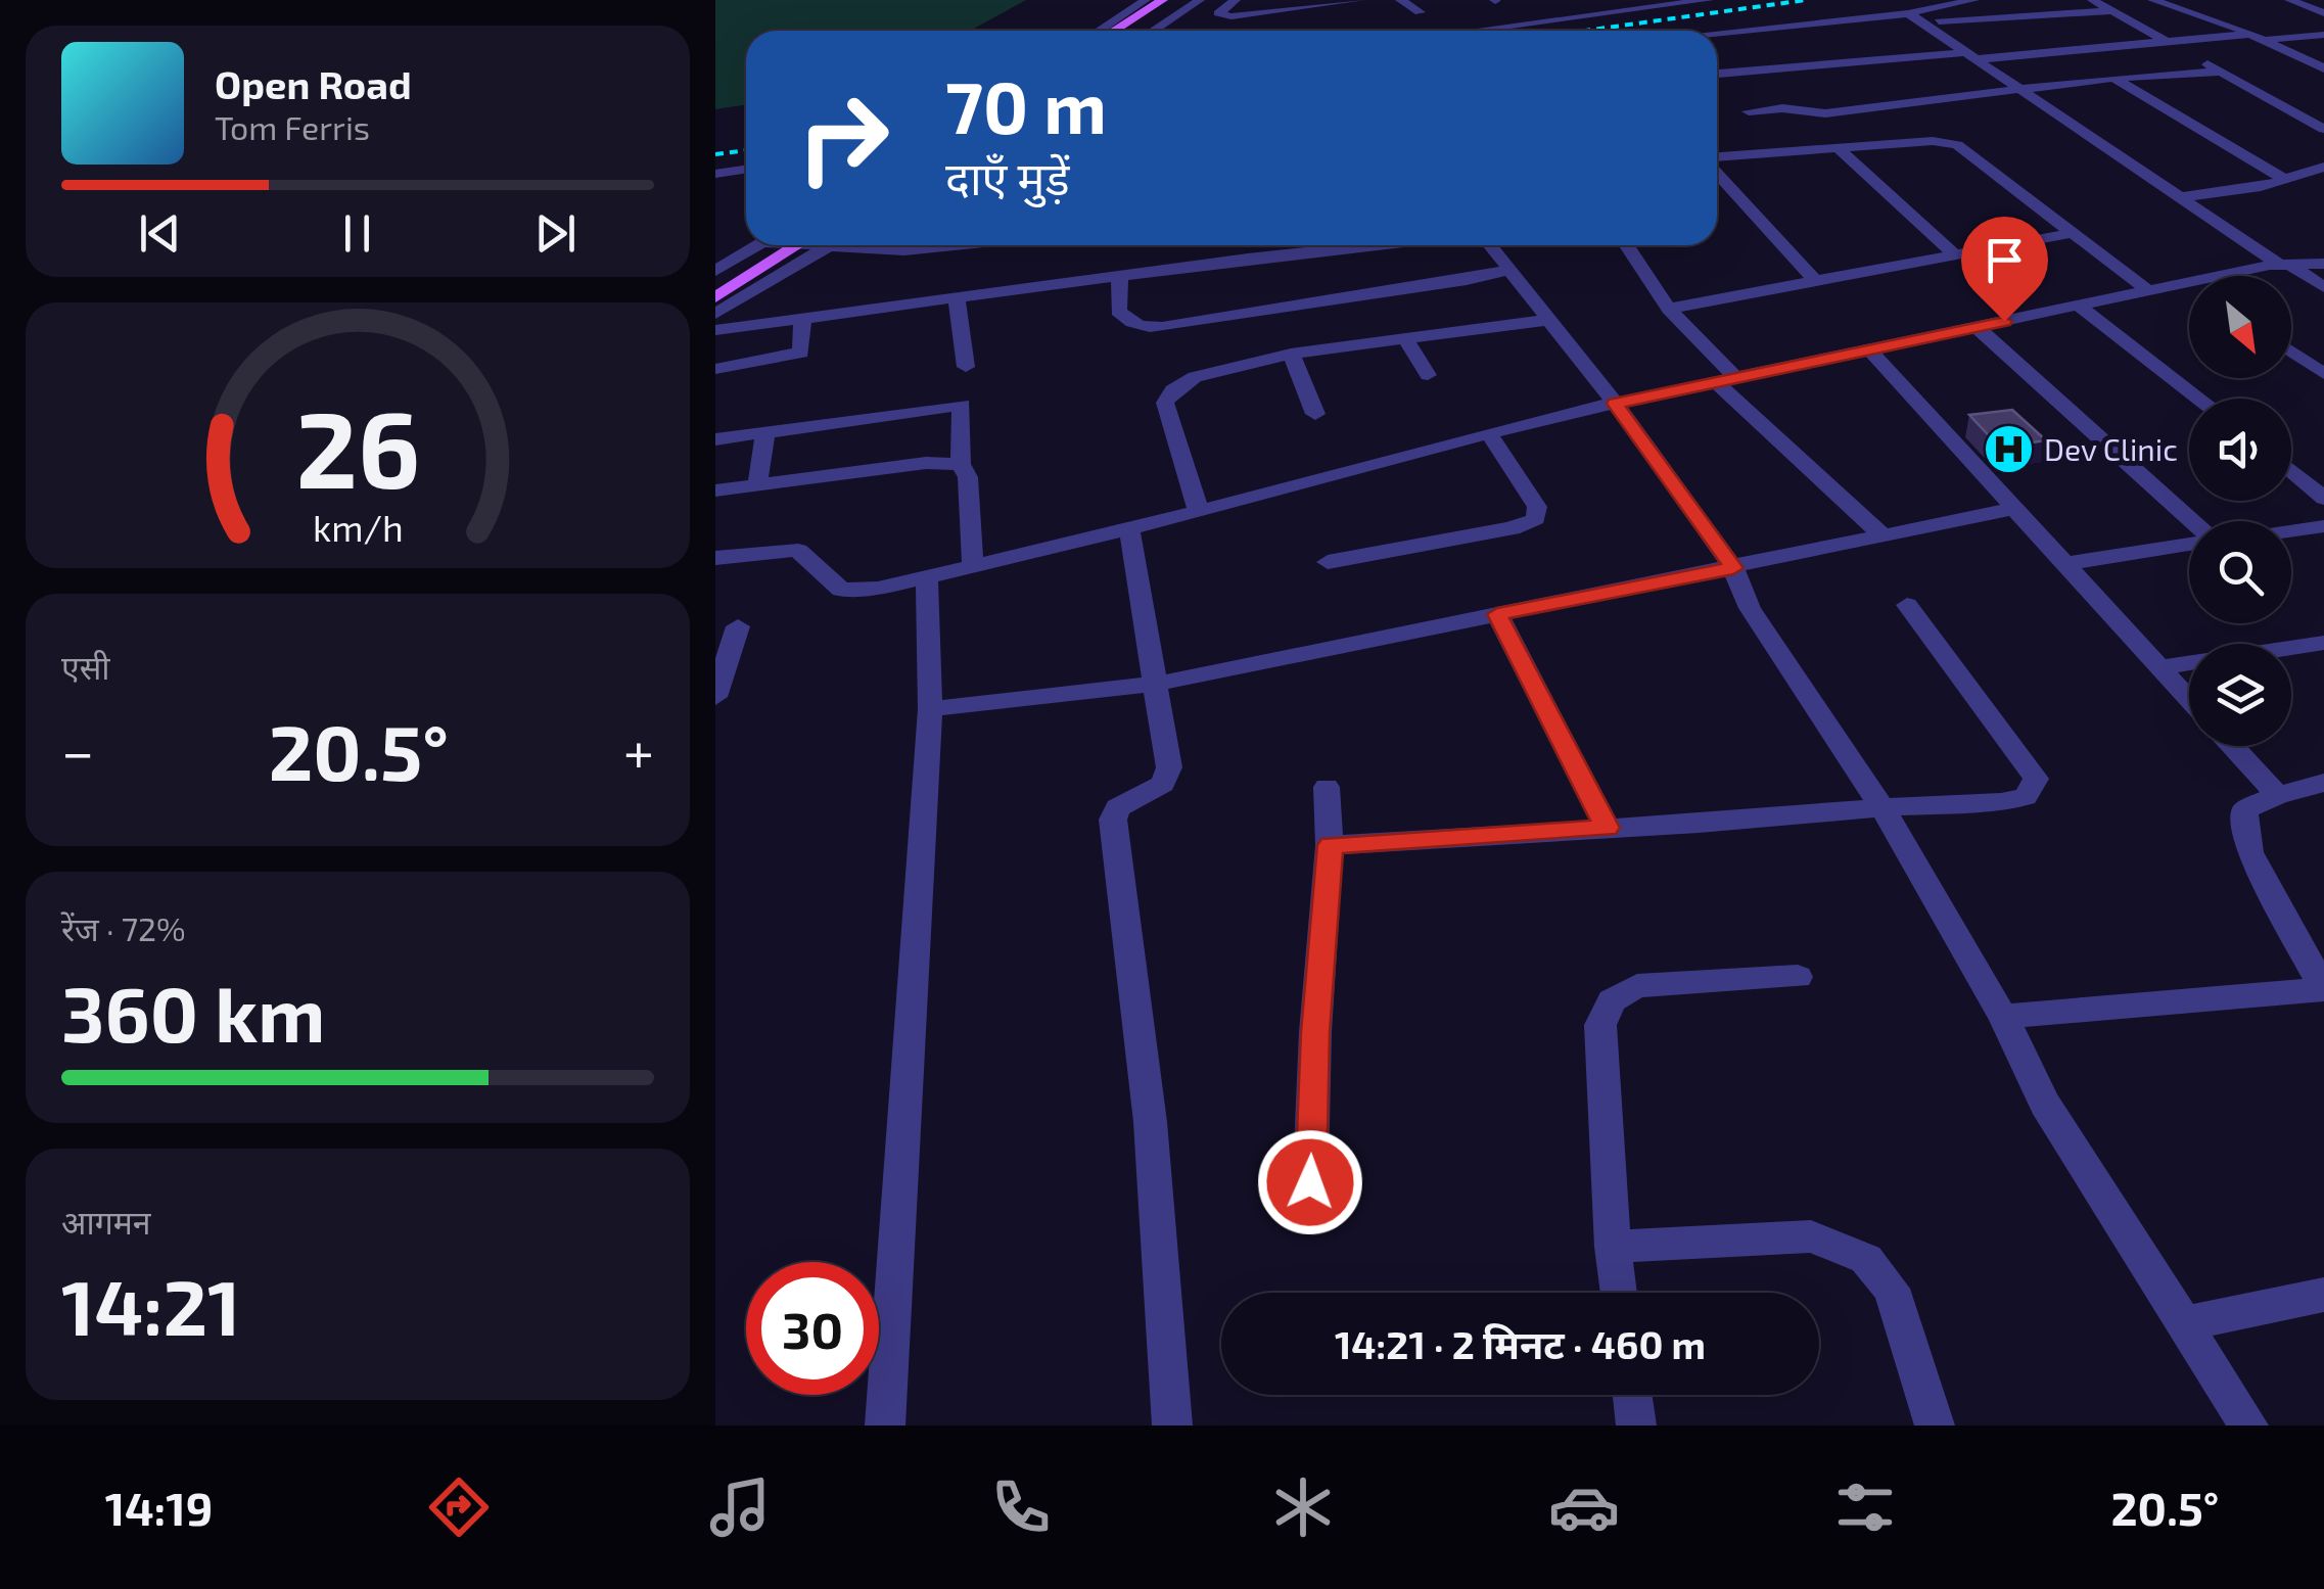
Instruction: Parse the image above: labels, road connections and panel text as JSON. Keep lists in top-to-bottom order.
{
  "places": {
    "hospital": ["Dev Clinic"]
  },
  "north": "bottom right",
  "page": {
    "turn": ["70 m", "दाएँ मुड़ें"],
    "song": ["Open Road", "Tom Ferris"],
    "tile": [
      "एसी",
      ["रेंज · 72%", "360 km"],
      ["आगमन", "14:21"]
    ],
    "heat": ["−", "20.5°", "+"],
    "limit": "30",
    "trip": "14:21 · 2 मिनट · 460 m",
    "tabs": ["14:19", "20.5°"],
    "gauge": ["26", "km/h"]
  }
}
